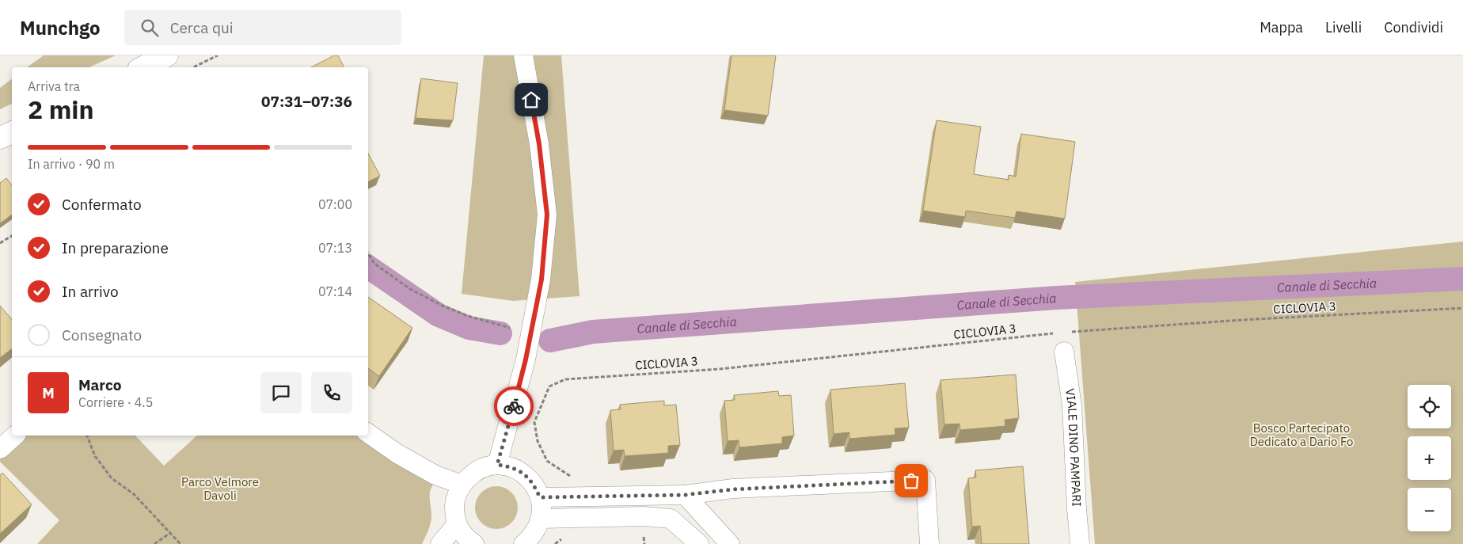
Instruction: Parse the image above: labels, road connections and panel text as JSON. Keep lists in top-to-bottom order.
{
  "streets": {
    "street": ["VIALE DINO PAMPARI"],
    "path": ["CICLOVIA 3"]
  },
  "water": ["Canale di Secchia"],
  "parks": ["Bosco Partecipato Dedicato a Dario Fo", "Parco Velmore Davoli"],
  "page": {
    "header": "Munchgo",
    "search": "Cerca qui",
    "nav": ["Mappa", "Livelli", "Condividi"],
    "heading": ["2 min", "Arriva tra", "07:31–07:36"],
    "panel": ["Marco", "Corriere · 4.5"],
    "bar": "In arrivo · 90 m",
    "list": [
      ["Confermato", "07:00"],
      ["In preparazione", "07:13"],
      ["In arrivo", "07:14"],
      "Consegnato"
    ],
    "round": "M",
    "map_buttons": ["+", "−"]
  }
}
